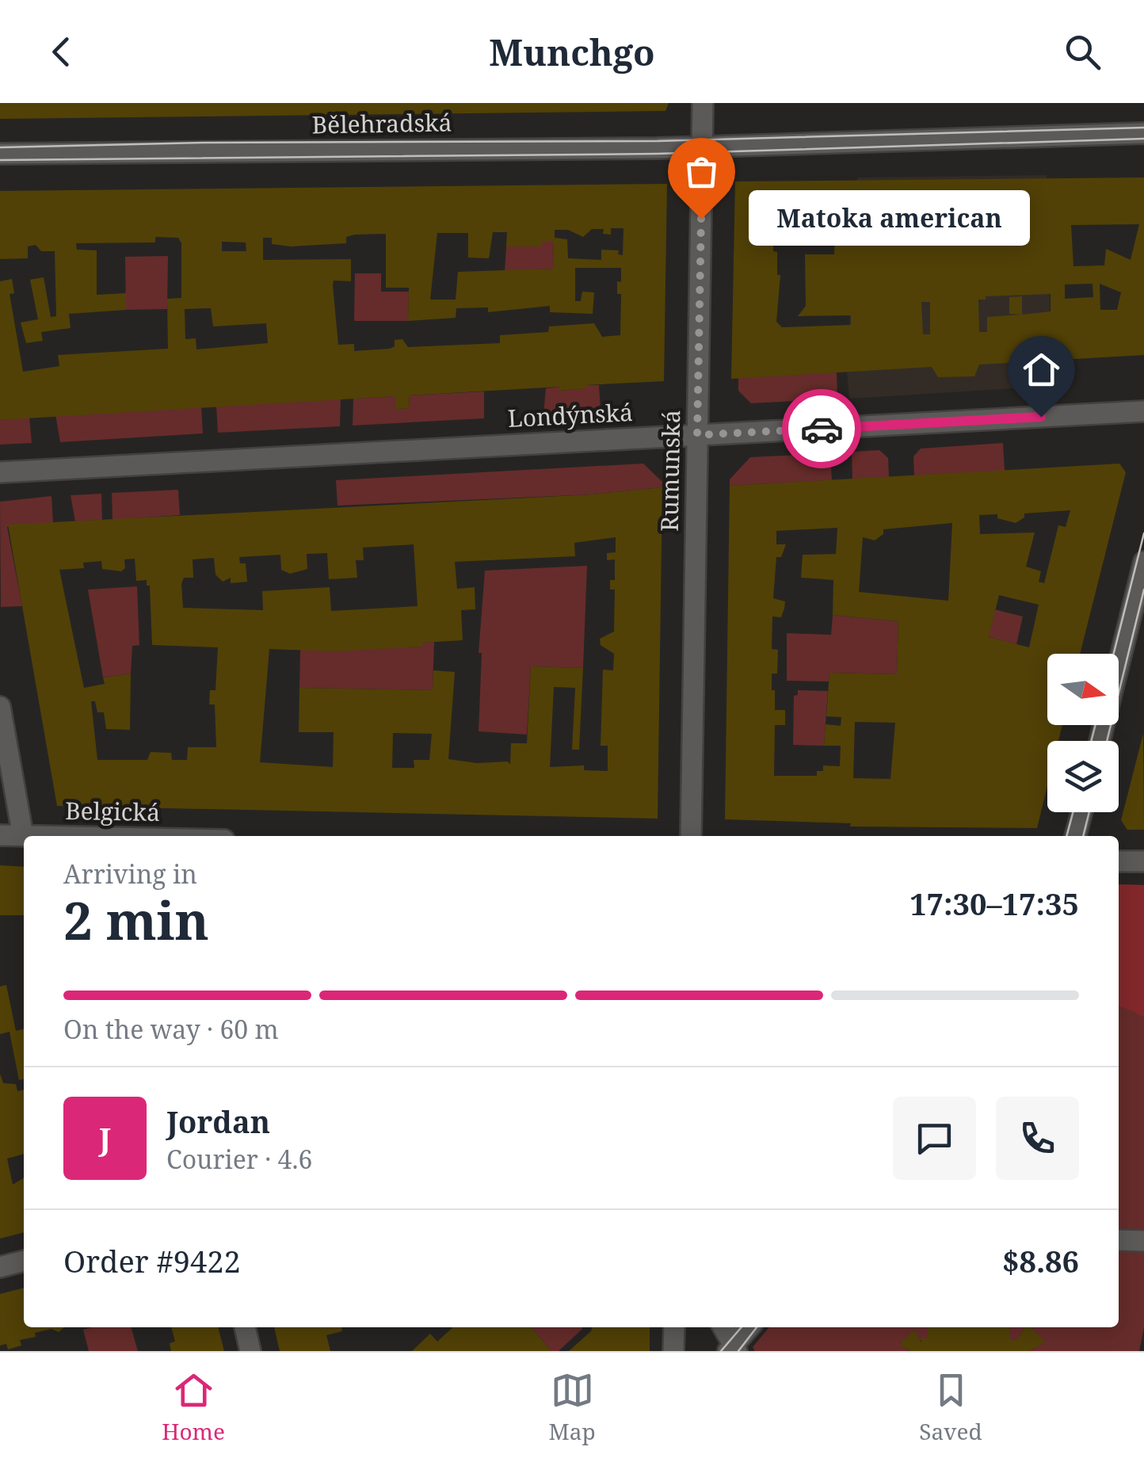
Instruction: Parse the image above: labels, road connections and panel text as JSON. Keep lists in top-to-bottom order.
{
  "streets": {
    "street": [
      "Bělehradská",
      "Londýnská",
      "Rumunská",
      "Belgická"
    ]
  },
  "crossings": [
    ["Bělehradská", "Rumunská"],
    ["Londýnská", "Rumunská"]
  ],
  "places": ["Matoka american"],
  "north": "right",
  "page": {
    "header": "Munchgo",
    "bubble": "Matoka american",
    "heading": ["2 min", "Arriving in", "17:30–17:35"],
    "panel": [
      "Jordan",
      "Courier · 4.6",
      "Order #9422",
      "$8.86"
    ],
    "bar": "On the way · 60 m",
    "round": "J",
    "tabs": ["Home", "Map", "Saved"]
  }
}
